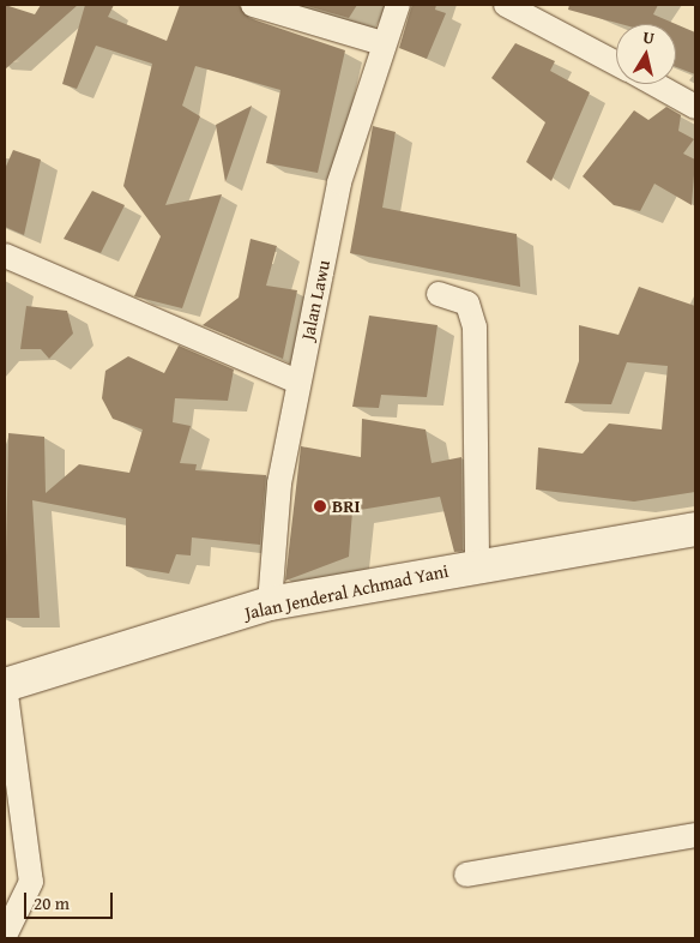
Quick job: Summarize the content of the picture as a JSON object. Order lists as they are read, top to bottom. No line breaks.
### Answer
{"streets":{"main road":["Jalan Jenderal Achmad Yani"],"street":["Jalan Lawu"]},"crossings":[["Jalan Lawu","Jalan Jenderal Achmad Yani"]],"places":["BRI"],"scale_bar":"20 m","north":"top"}
